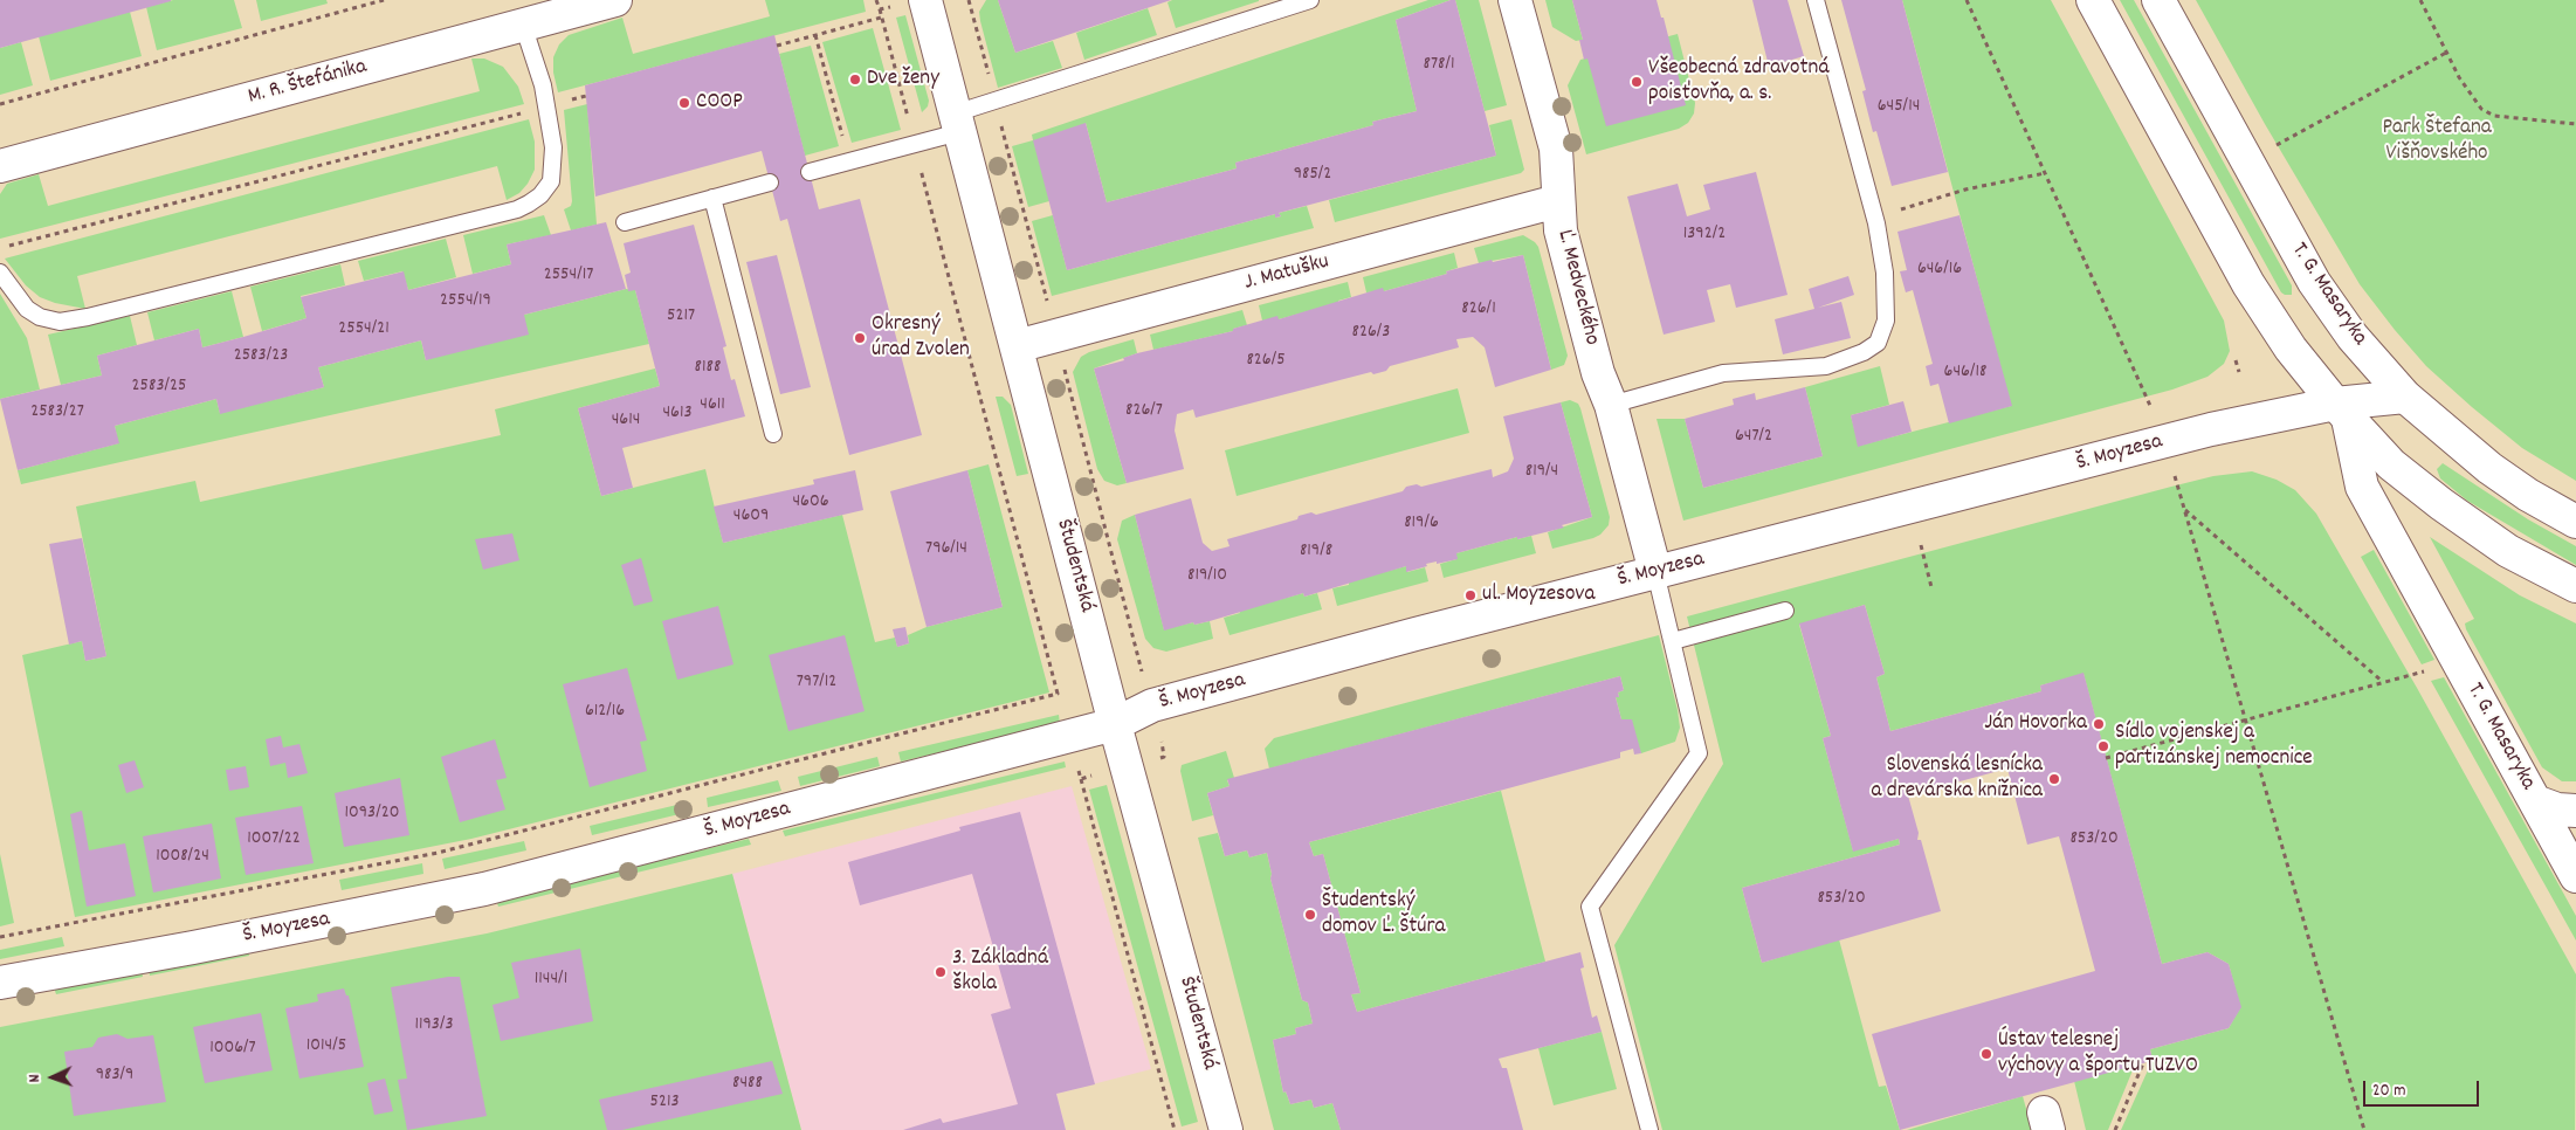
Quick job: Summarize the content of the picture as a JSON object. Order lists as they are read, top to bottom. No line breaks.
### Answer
{"streets":{"street":["M. R. Štefánika","J. Matušku","Ľ. Medveckého","T. G. Masaryka","Š. Moyzesa","Študentská"]},"crossings":[["J. Matušku","Ľ. Medveckého"],["J. Matušku","Študentská"],["Ľ. Medveckého","Š. Moyzesa"],["T. G. Masaryka","Š. Moyzesa"],["Š. Moyzesa","Študentská"]],"parks":["Park Štefana Višňovského"],"places":["Dve ženy","Všeobecná zdravotná poisťovňa, a. s.","COOP","Okresný úrad Zvolen","ul. Moyzesova","Ján Hovorka","Sídlo vojenskej a partizánskej nemocnice","Slovenská lesnícka a drevárska knižnica","Študentský domov Ľ. Štúra","3. Základná škola","Ústav telesnej výchovy a športu TUZVO"],"house_numbers":["878/1","645/14","985/2","1392/2","646/16","2554/17","2554/19","826/1","5217","2554/21","826/3","2583/23","826/5","8188","646/18","2583/25","4611","826/7","2583/27","4613","4614","647/2","819/4","4606","4609","819/6","796/14","819/8","819/10","797/12","612/16","1093/20","1007/22","853/20","1008/24","853/20","1144/1","1193/3","1014/5","1006/7","983/9","8488","5213"],"scale_bar":"20 m","north":"left"}
